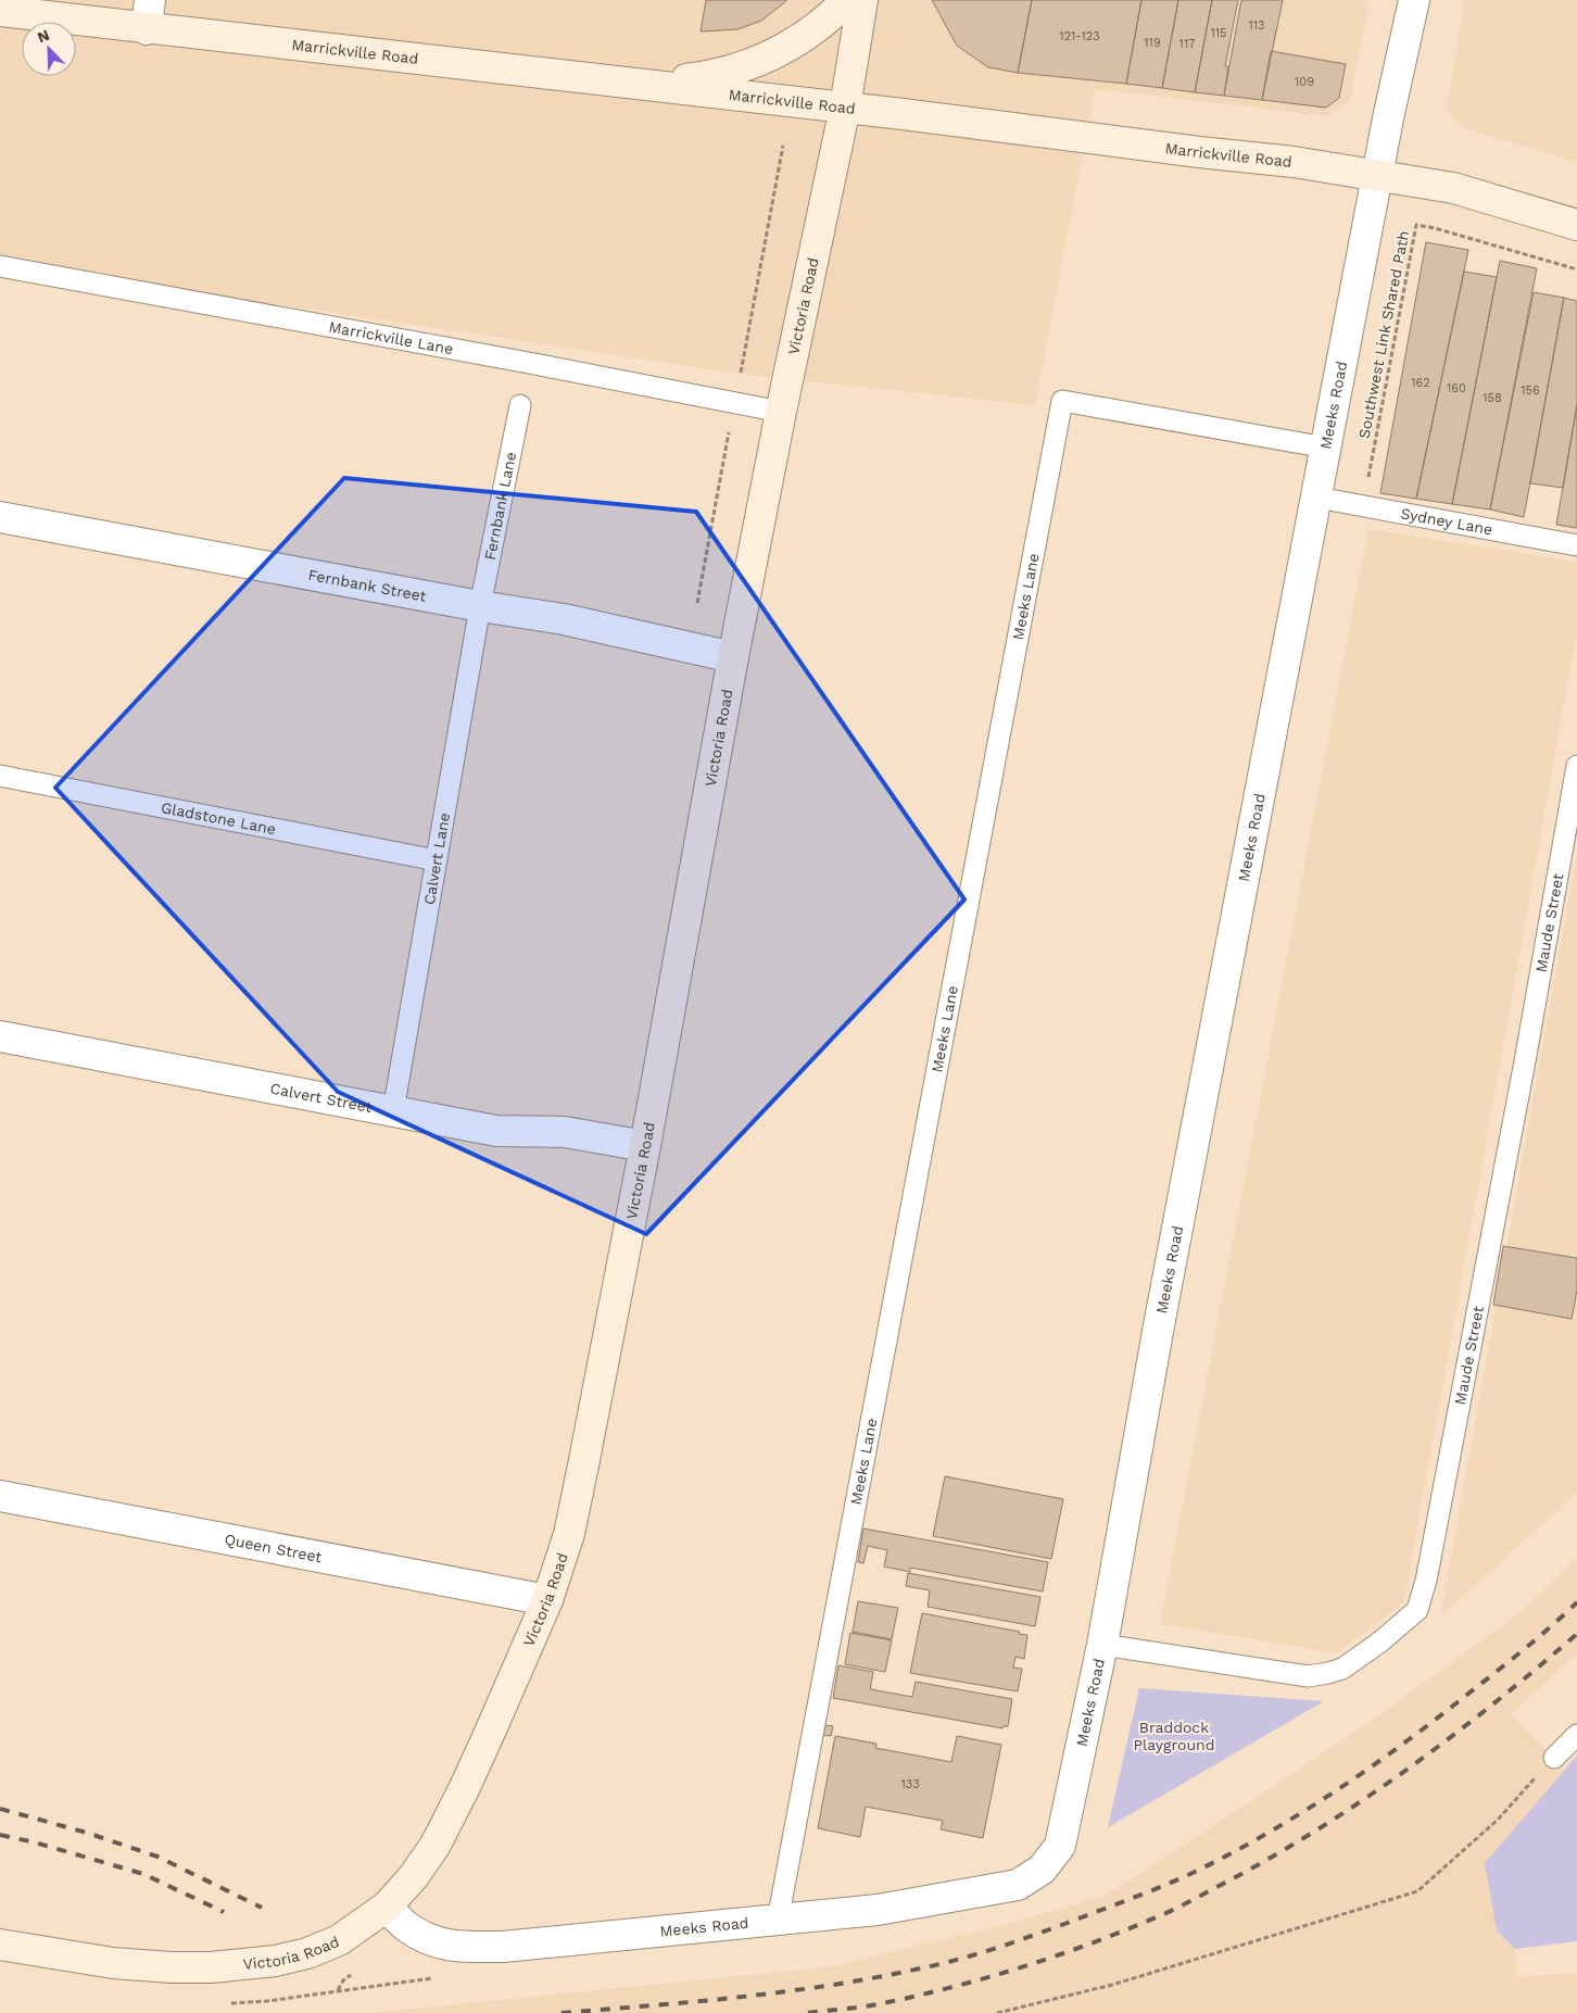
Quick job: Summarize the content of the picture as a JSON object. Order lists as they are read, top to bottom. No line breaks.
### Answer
{"streets":{"street":["Marrickville Road","Victoria Road","Meeks Road","Fernbank Street","Calvert Street","Queen Street"],"lane":["Marrickville Lane","Fernbank Lane","Sydney Lane","Meeks Lane","Gladstone Lane","Calvert Lane","Maude Street"],"path":["Southwest Link Shared Path"]},"crossings":[["Marrickville Road","Victoria Road"],["Marrickville Road","Meeks Road"],["Victoria Road","Marrickville Lane"],["Victoria Road","Meeks Road"],["Victoria Road","Fernbank Street"],["Victoria Road","Calvert Street"],["Victoria Road","Queen Street"],["Meeks Road","Sydney Lane"],["Meeks Road","Meeks Lane"],["Meeks Road","Maude Street"],["Fernbank Lane","Fernbank Street"],["Fernbank Lane","Calvert Lane"],["Fernbank Street","Calvert Lane"],["Gladstone Lane","Calvert Lane"],["Calvert Lane","Calvert Street"]],"parks":["Braddock Playground"],"house_numbers":["113","115","121-123","119","117","109","162","160","156","158","133"],"north":"top left"}
